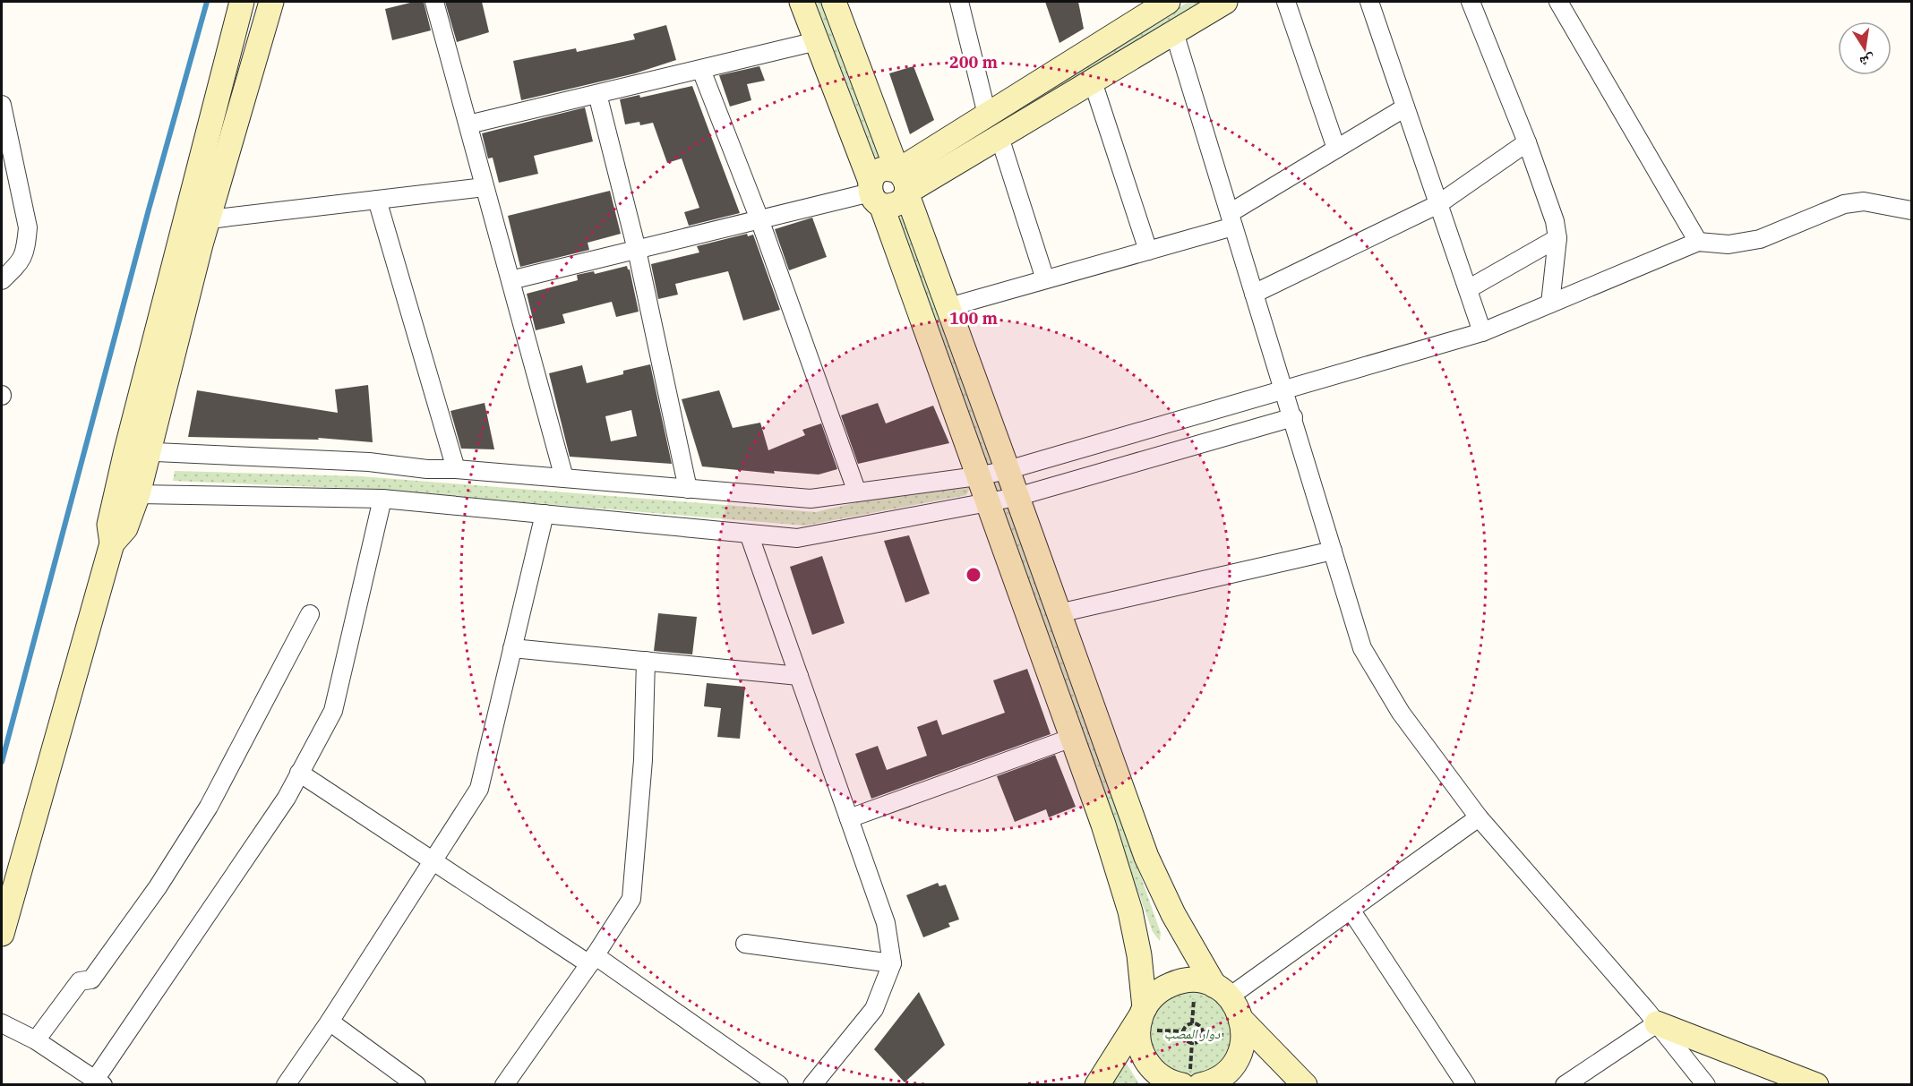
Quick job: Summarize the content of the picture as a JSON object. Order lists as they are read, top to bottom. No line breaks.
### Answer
{"parks":["دوار المصب"],"north":"bottom","rings":["200 m","100 m"]}
